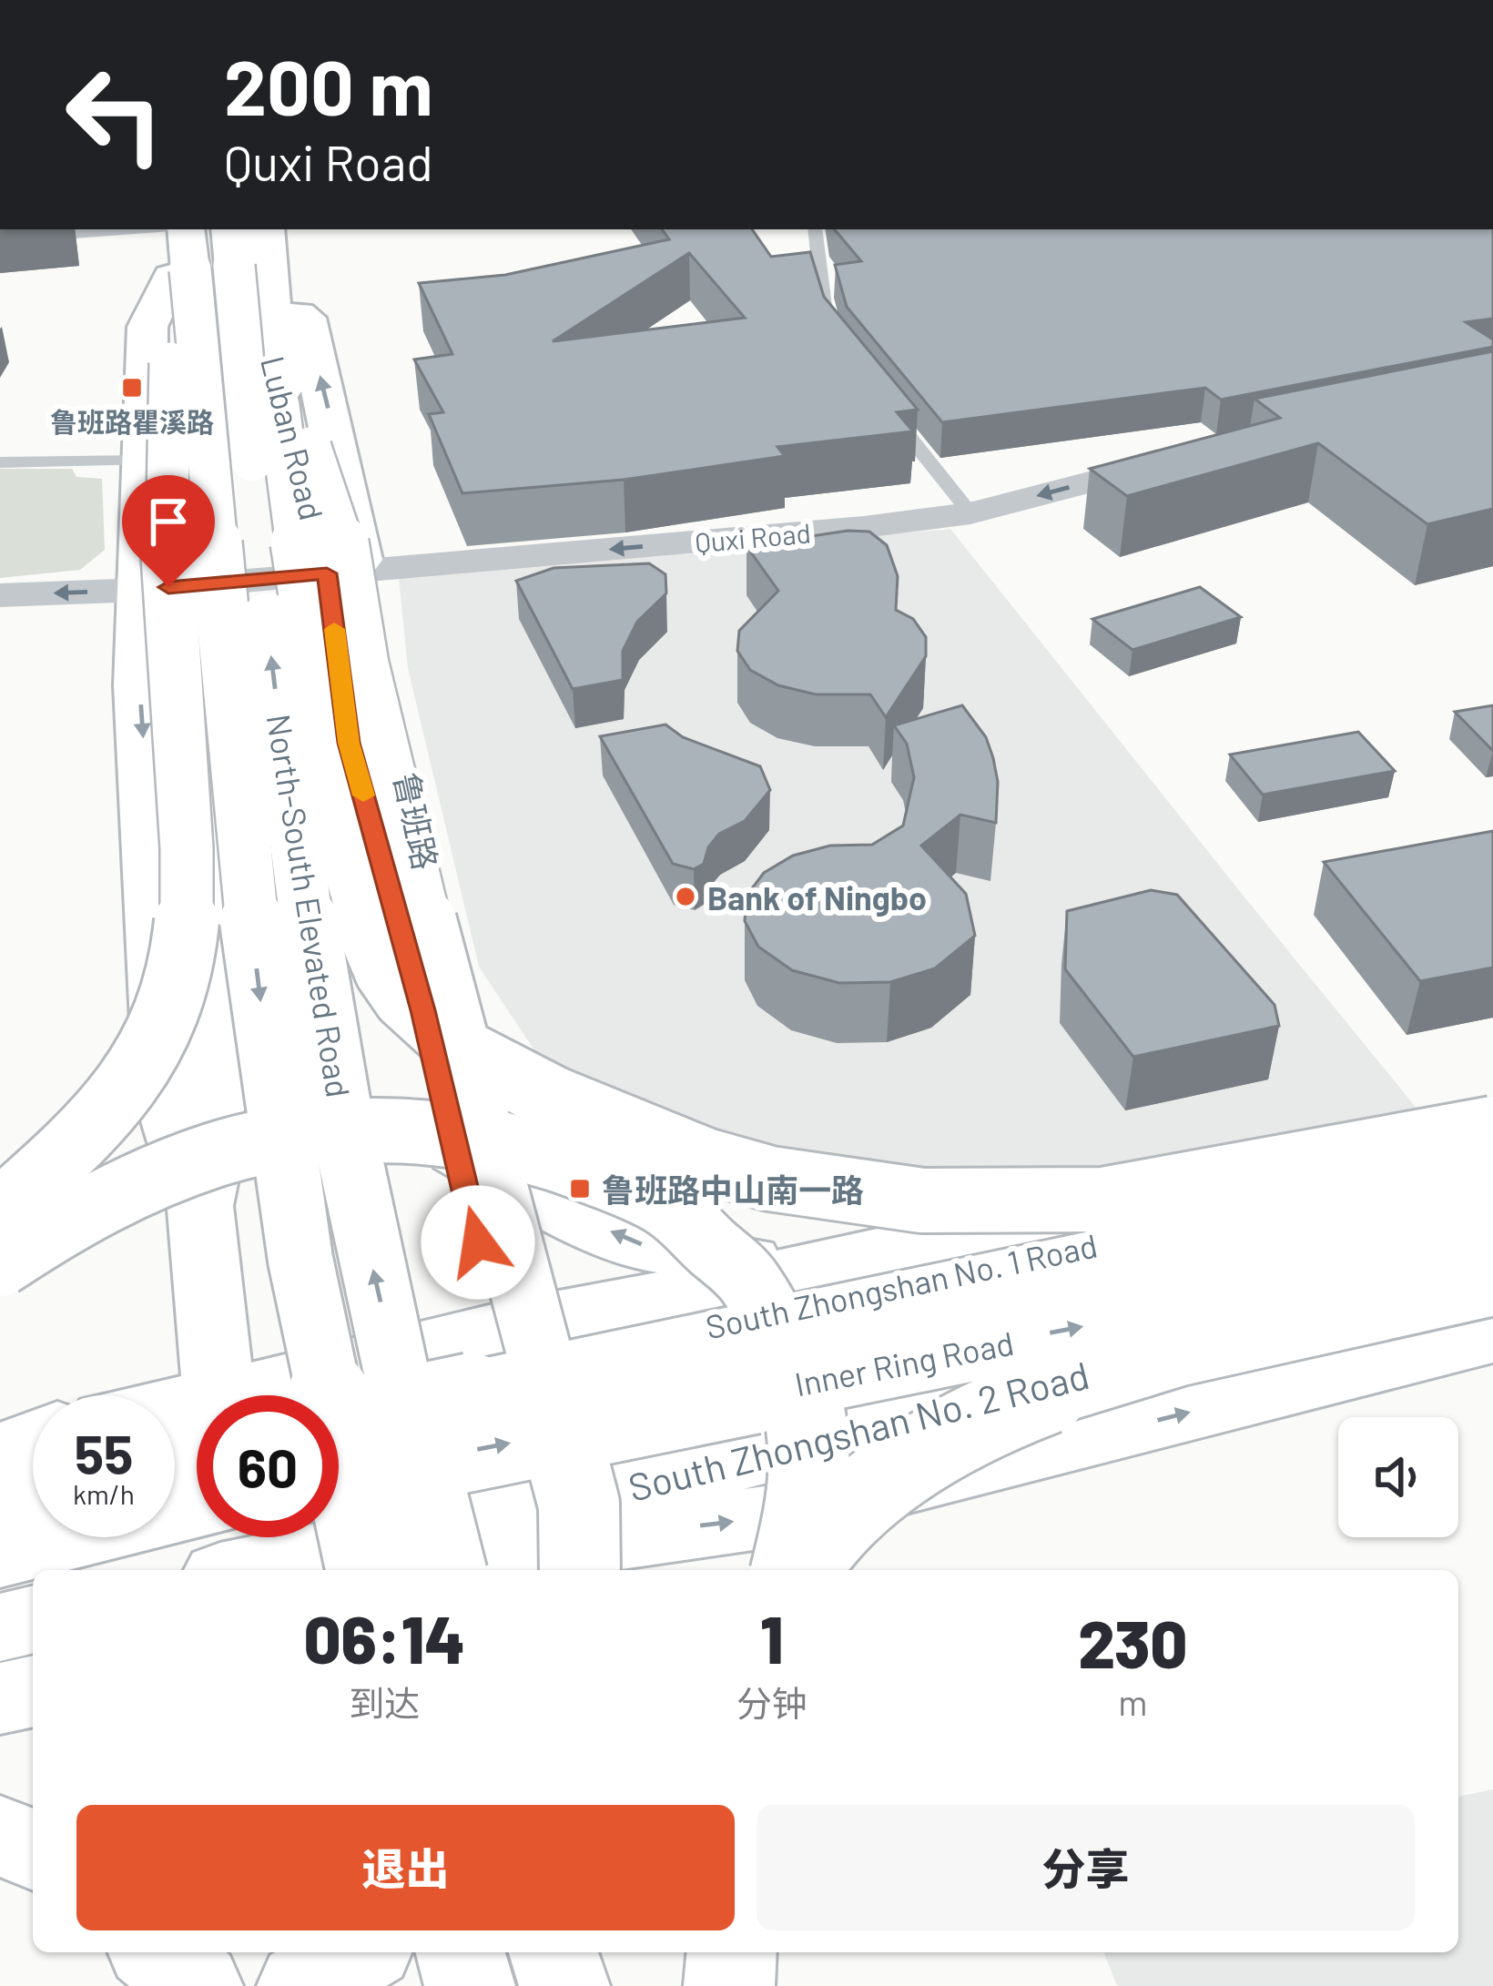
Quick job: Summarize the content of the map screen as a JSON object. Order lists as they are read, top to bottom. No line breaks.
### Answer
{"streets":{"main road":["Luban Road","North-South Elevated Road","South Zhongshan No. 1 Road","Inner Ring Road","South Zhongshan No. 2 Road"],"street":["Quxi Road"]},"crossings":[["Luban Road","Quxi Road"],["Luban Road","North-South Elevated Road"],["Luban Road","South Zhongshan No. 1 Road"],["Luban Road","South Zhongshan No. 2 Road"]],"one_way":["Quxi Road"],"places":{"transit":["鲁班路瞿溪路","鲁班路中山南一路"],"other":["Bank of Ningbo"]},"page":{"turn":["200 m","Quxi Road"],"speed":"55 km/h","limit":"60","eta":["06:14","到达","1","分钟","230","m"],"buttons":["退出","分享"]}}
